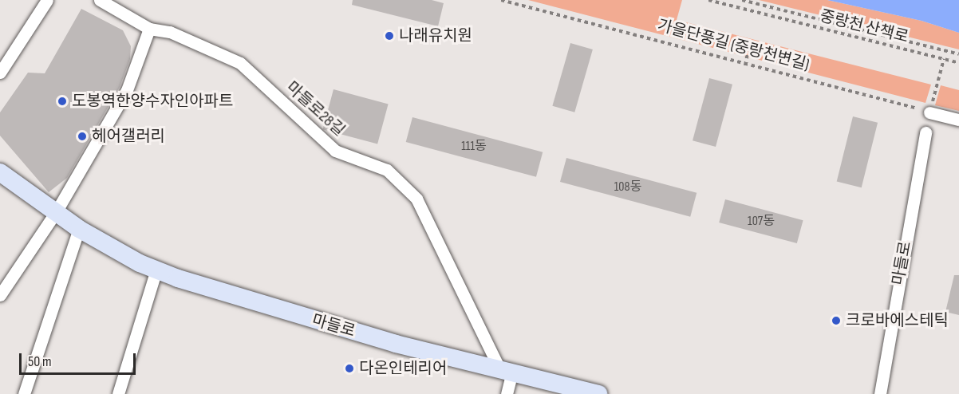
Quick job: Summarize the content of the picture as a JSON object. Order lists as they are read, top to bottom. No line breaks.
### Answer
{"streets":{"street":["마들로28길","마들로"],"path":["중랑천 산책로","가을단풍길 (중랑천변길)"]},"crossings":[["마들로28길","마들로"]],"places":["나래유치원","도봉역한양수자인아파트","헤어갤러리","크로바에스테틱","다온인테리어"],"house_numbers":["111동","108동","107동"],"scale_bar":"50 m"}
